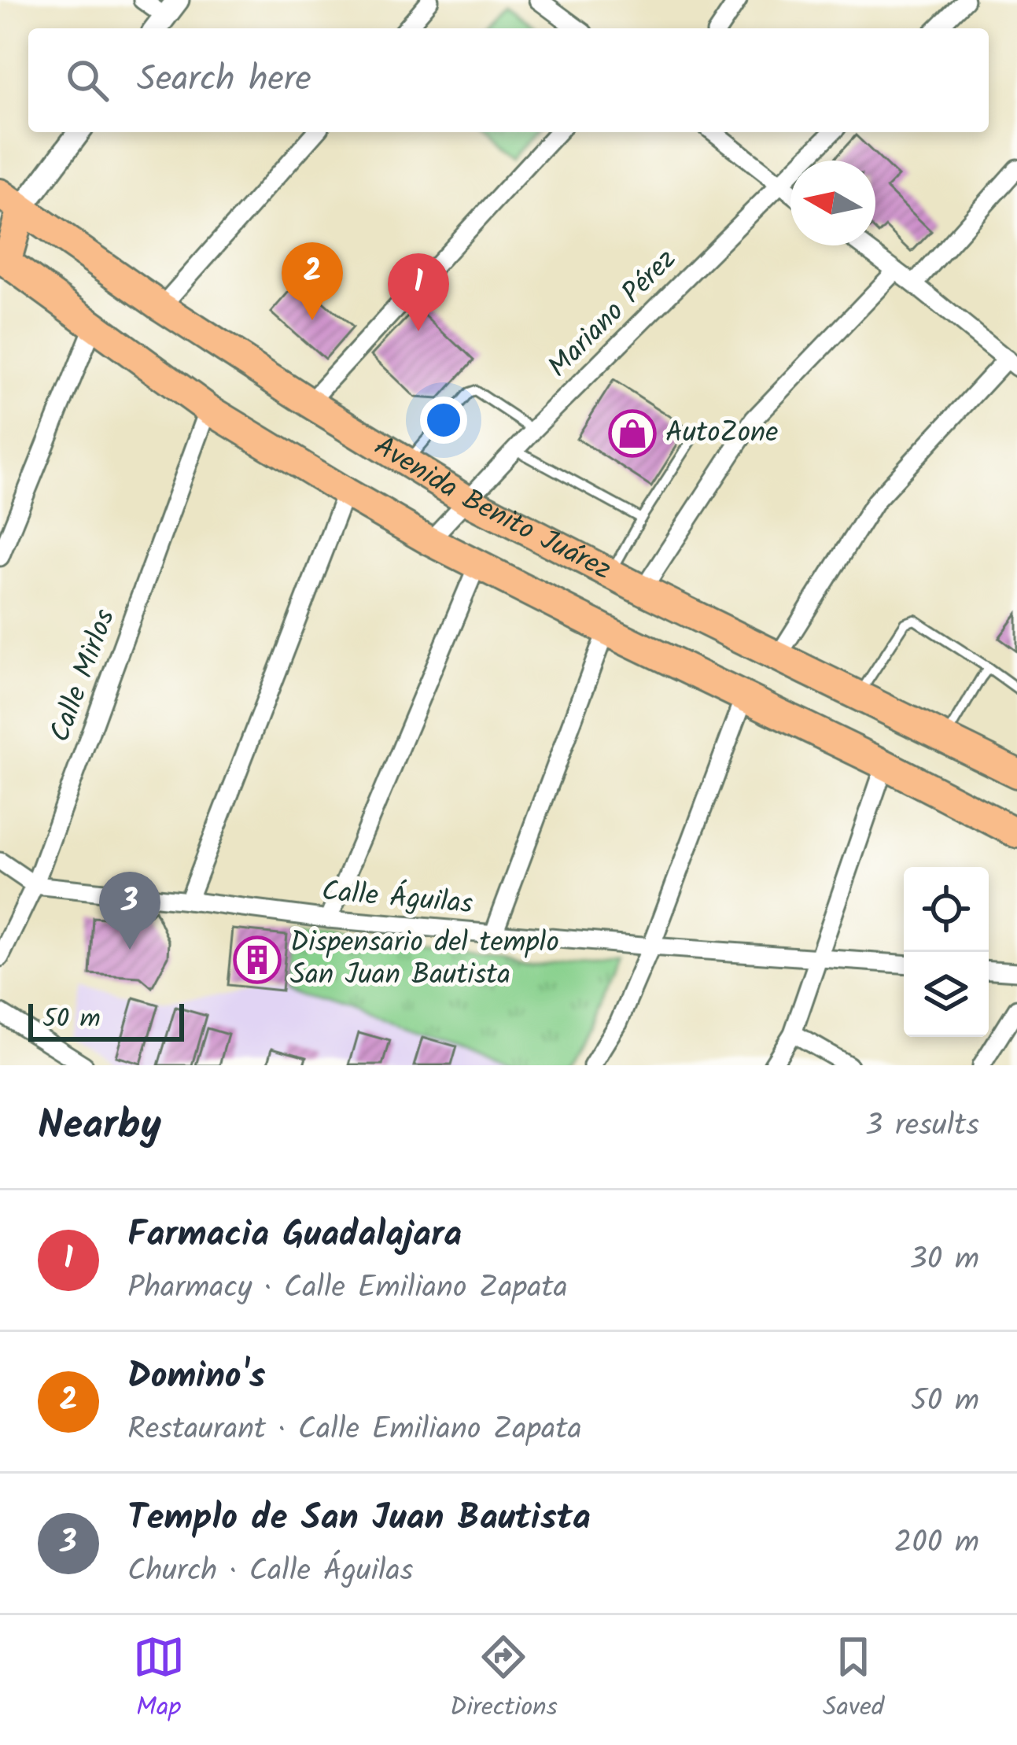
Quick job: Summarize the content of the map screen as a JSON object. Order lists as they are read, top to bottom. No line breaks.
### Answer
{"streets":{"main road":["Avenida Benito Juárez"],"street":["Mariano Pérez","Calle Mirlos","Calle Águilas"]},"crossings":[["Mariano Pérez","Avenida Benito Juárez"],["Avenida Benito Juárez","Calle Mirlos"],["Calle Mirlos","Calle Águilas"]],"places":{"shop":["AutoZone"],"building":["Dispensario del templo San Juan Bautista"]},"scale_bar":"50 m","north":"left","page":{"search":"Search here","pins":["2","1","3"],"scale":"50 m","heading":["Nearby","3 results"],"list":[{"mark":"1","name":"Farmacia Guadalajara","note":"Pharmacy · Calle Emiliano Zapata","value":"30 m"},{"mark":"2","name":"Domino's","note":"Restaurant · Calle Emiliano Zapata","value":"50 m"},{"mark":"3","name":"Templo de San Juan Bautista","note":"Church · Calle Águilas","value":"200 m"}],"nav":["Map","Directions","Saved"]}}
